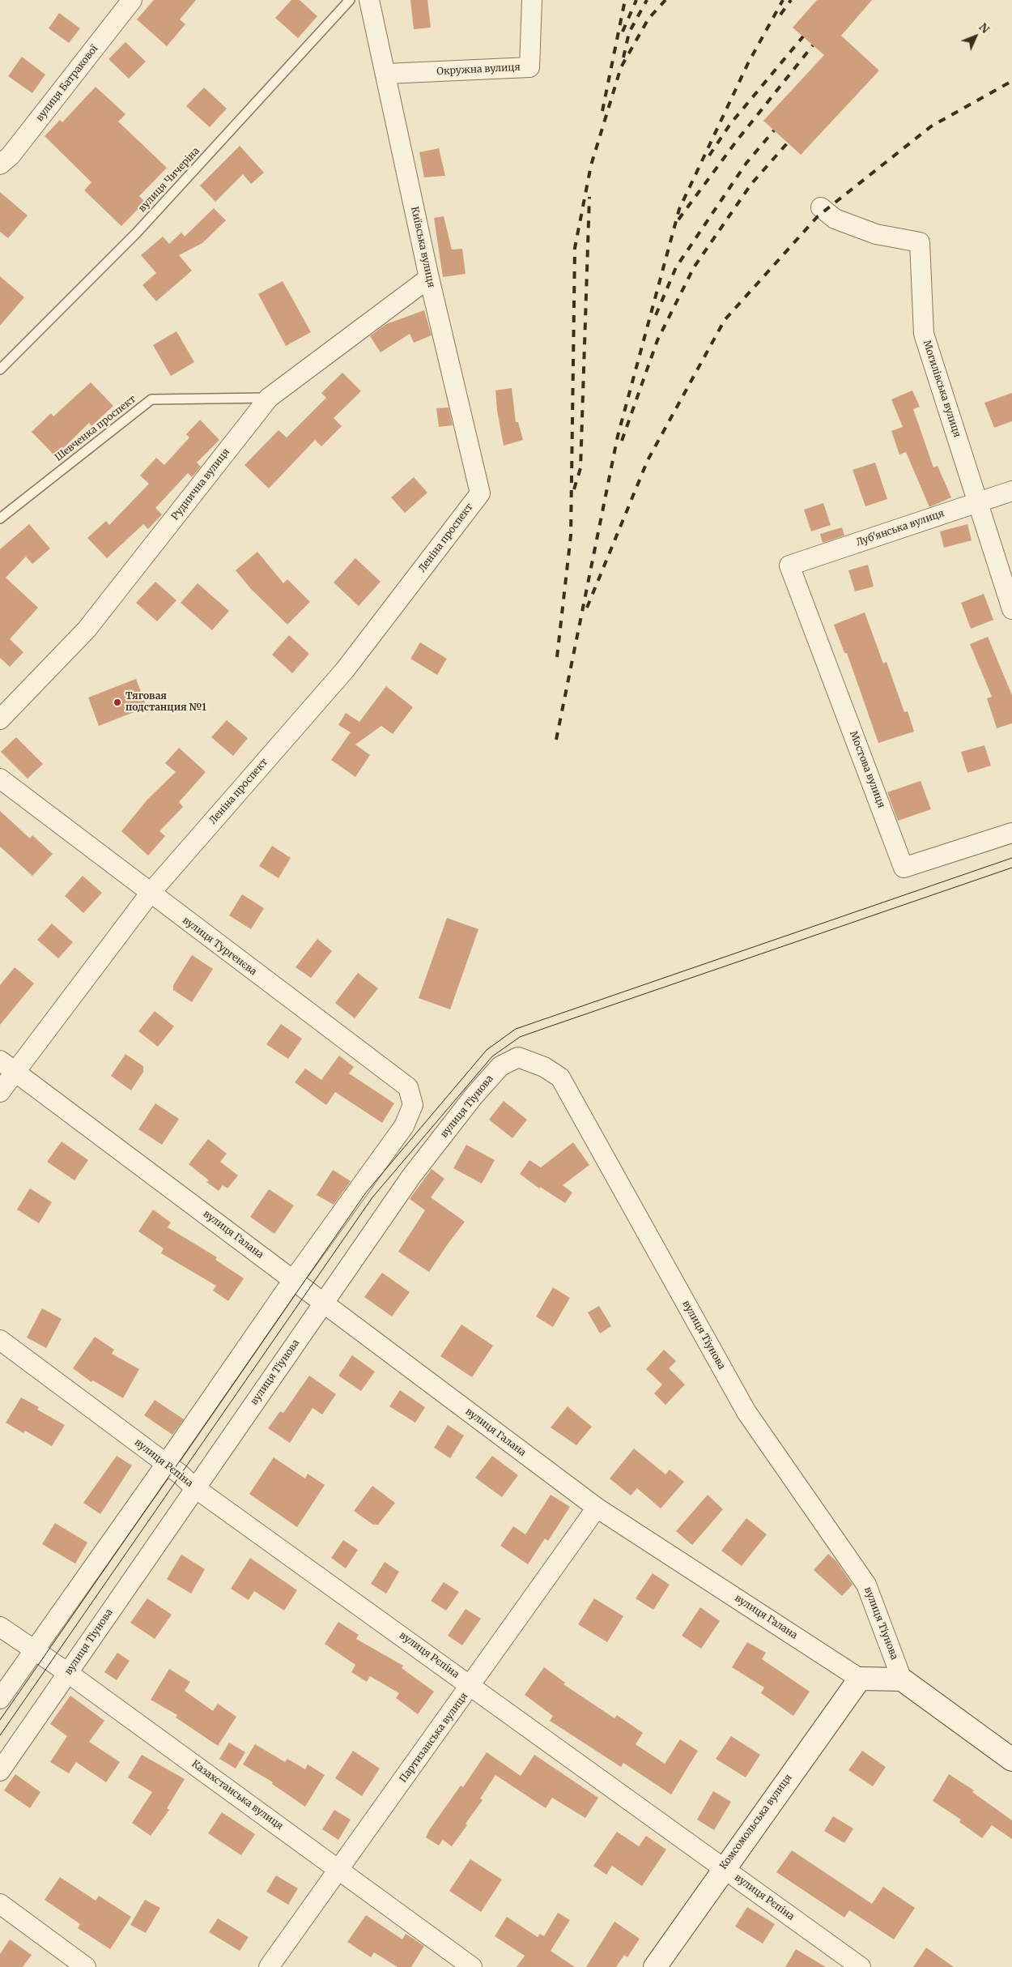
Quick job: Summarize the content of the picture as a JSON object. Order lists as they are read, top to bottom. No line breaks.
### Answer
{"streets":{"street":["Окружна вулиця","вулиця Батракової","Київська вулиця","Могилівська вулиця","Руднична вулиця","Луб'янська вулиця","Леніна проспект","Мостова вулиця","вулиця Тургенєва","вулиця Тіунова","вулиця Галана","вулиця Рєпіна","Партизанська вулиця","Казахстанська вулиця","Комсомольська вулиця"],"lane":["вулиця Чичеріна","Шевченка проспект"]},"crossings":[["Окружна вулиця","Київська вулиця"],["Київська вулиця","Руднична вулиця"],["Київська вулиця","Леніна проспект"],["Могилівська вулиця","Луб'янська вулиця"],["Шевченка проспект","Руднична вулиця"],["Луб'янська вулиця","Мостова вулиця"],["Леніна проспект","вулиця Тургенєва"],["Леніна проспект","вулиця Галана"],["вулиця Тургенєва","вулиця Галана"],["вулиця Тіунова","вулиця Галана"],["вулиця Тіунова","вулиця Рєпіна"],["вулиця Тіунова","Казахстанська вулиця"],["вулиця Галана","Партизанська вулиця"],["вулиця Галана","Комсомольська вулиця"],["вулиця Рєпіна","Партизанська вулиця"],["вулиця Рєпіна","Комсомольська вулиця"],["Партизанська вулиця","Казахстанська вулиця"]],"places":["Тяговая подстанция №1"],"north":"top right"}
